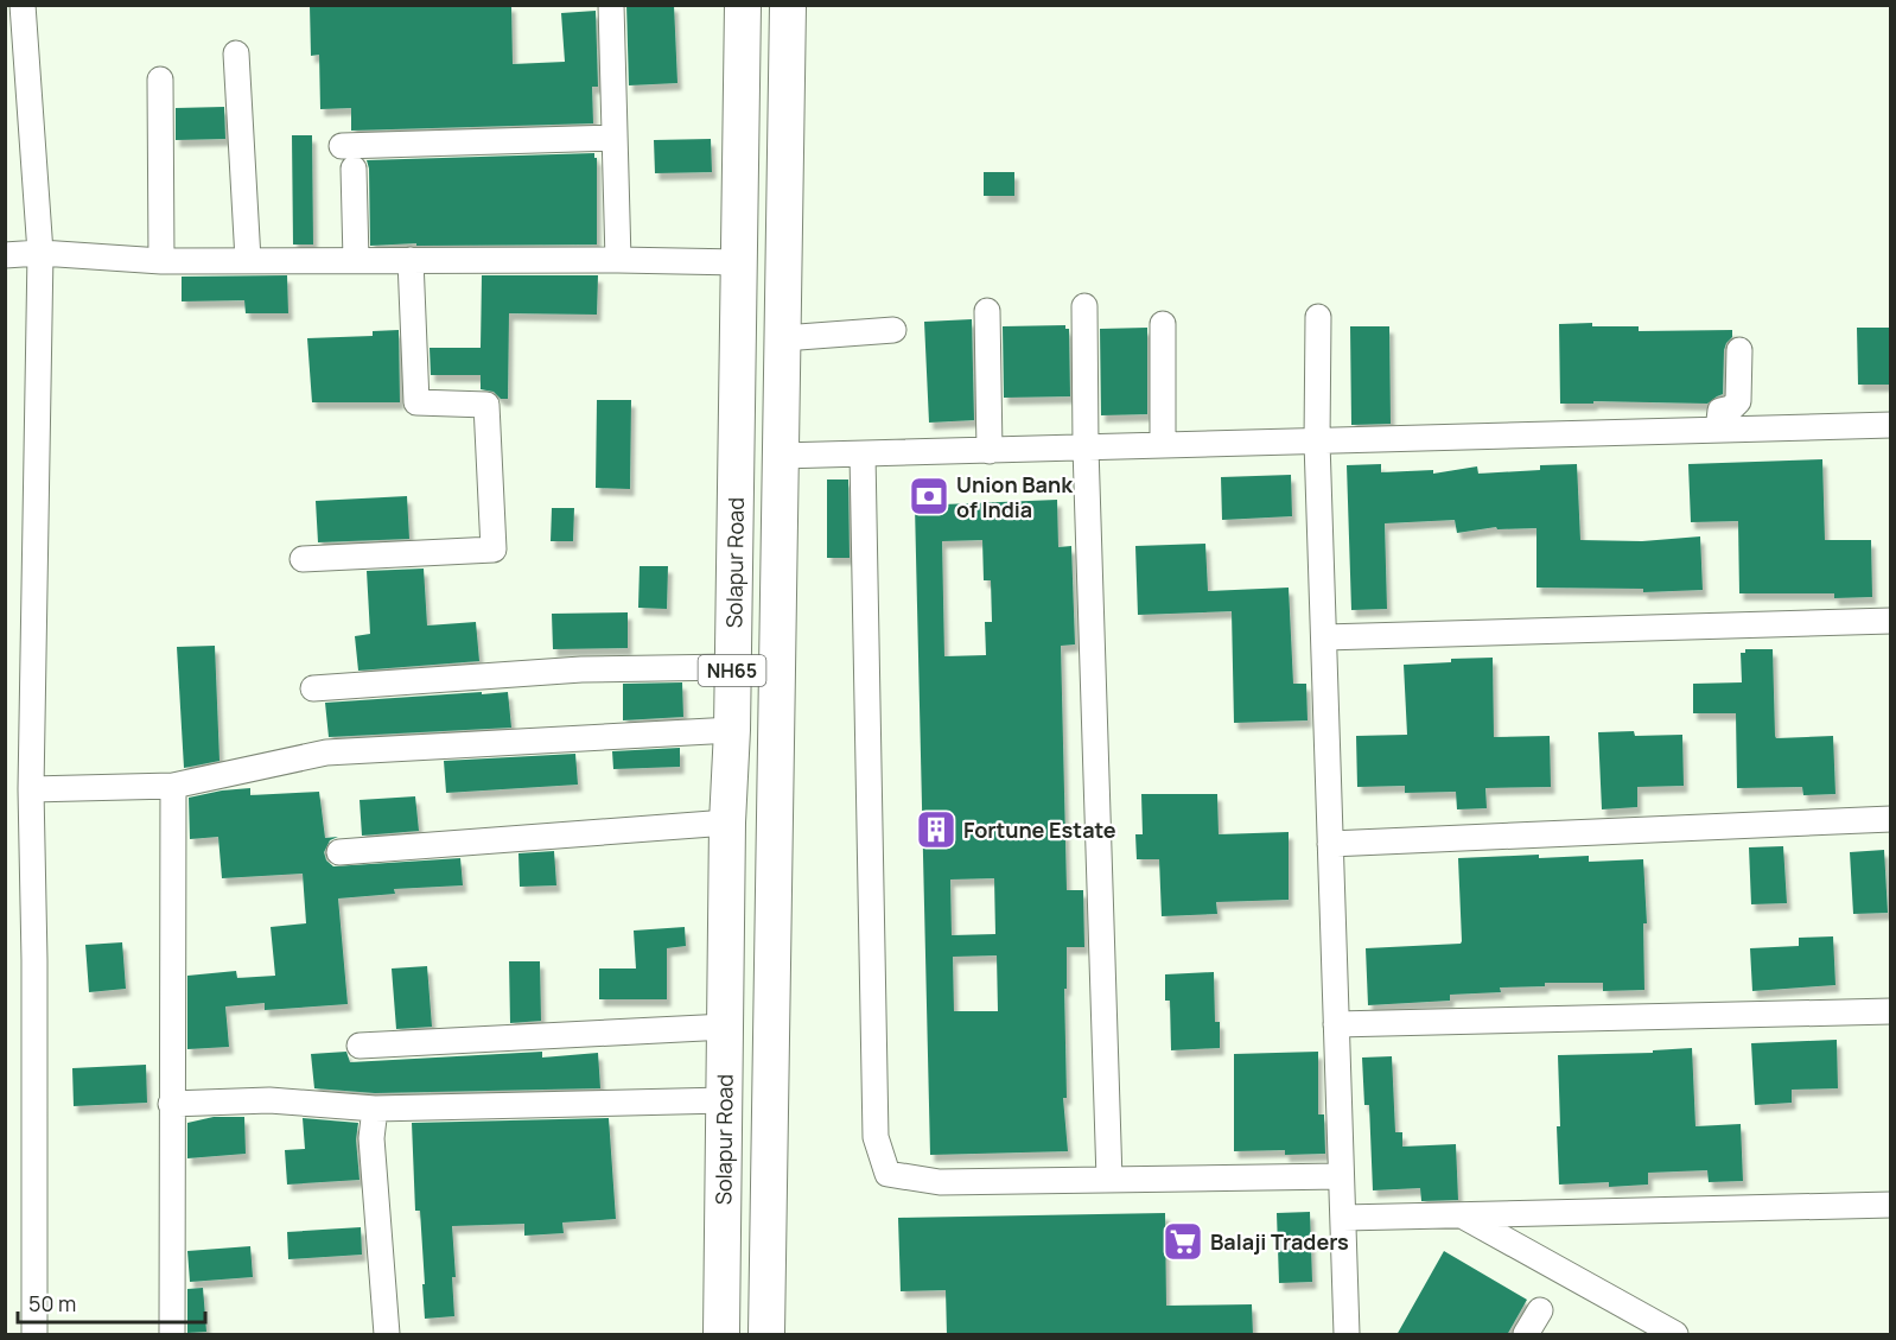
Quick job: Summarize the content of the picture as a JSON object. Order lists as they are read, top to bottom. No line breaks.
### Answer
{"streets":{"highway":["Solapur Road","NH65"]},"places":{"bank":["Union Bank of India"],"building":["Fortune Estate"],"supermarket":["Balaji Traders"]},"scale_bar":"50 m"}
